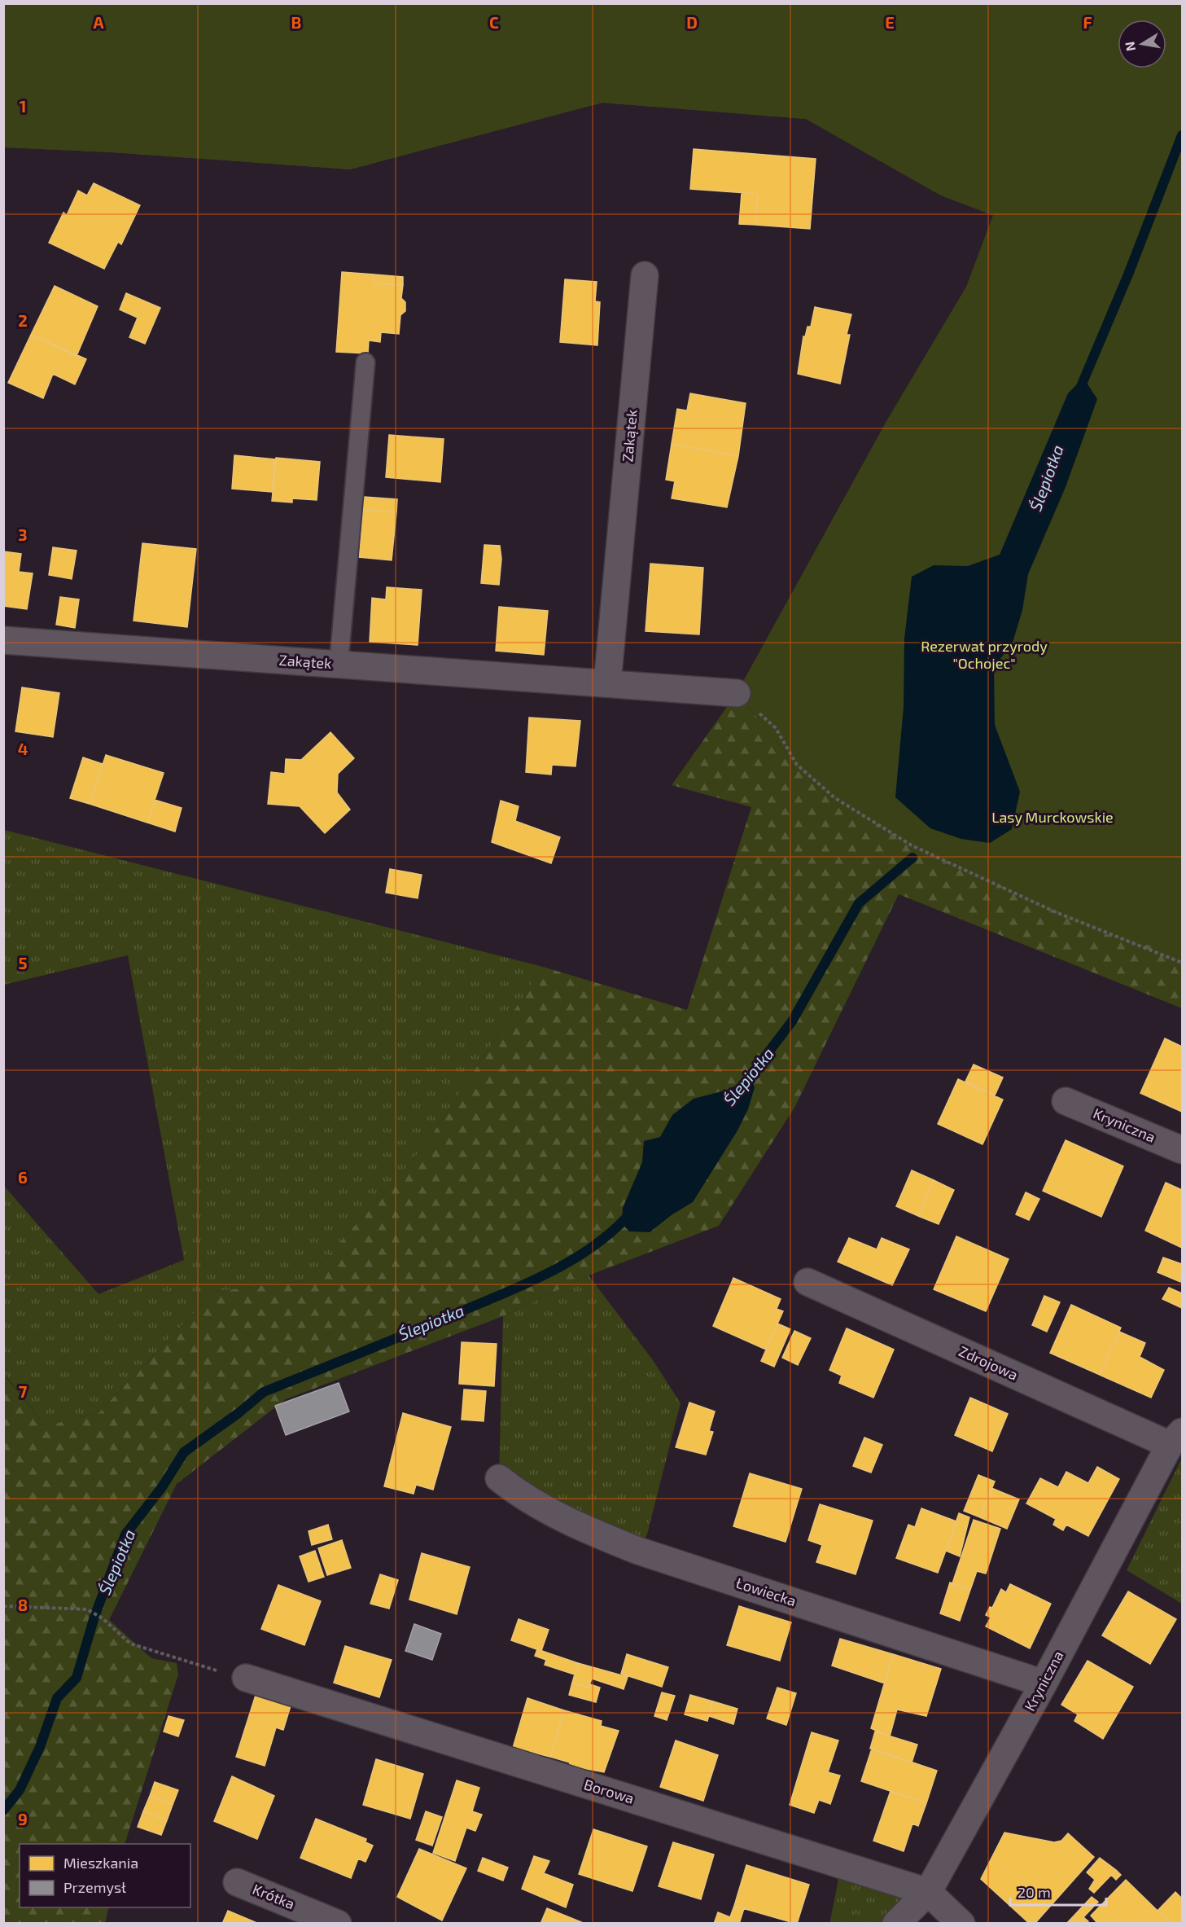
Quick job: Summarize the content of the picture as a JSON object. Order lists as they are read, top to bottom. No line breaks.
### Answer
{"streets":{"street":["Zakątek","Kryniczna","Zdrojowa","Łowiecka","Borowa","Krótka"]},"crossings":[["Kryniczna","Zdrojowa"],["Kryniczna","Łowiecka"],["Kryniczna","Borowa"]],"water":["Ślepiotka"],"parks":["Rezerwat przyrody \"Ochojec\"","Lasy Murckowskie"],"legend":["Mieszkania","Przemysł"],"scale_bar":"20 m","north":"left","grid":{"columns":["A","B","C","D","E","F"],"rows":["1","2","3","4","5","6","7","8","9"]}}
